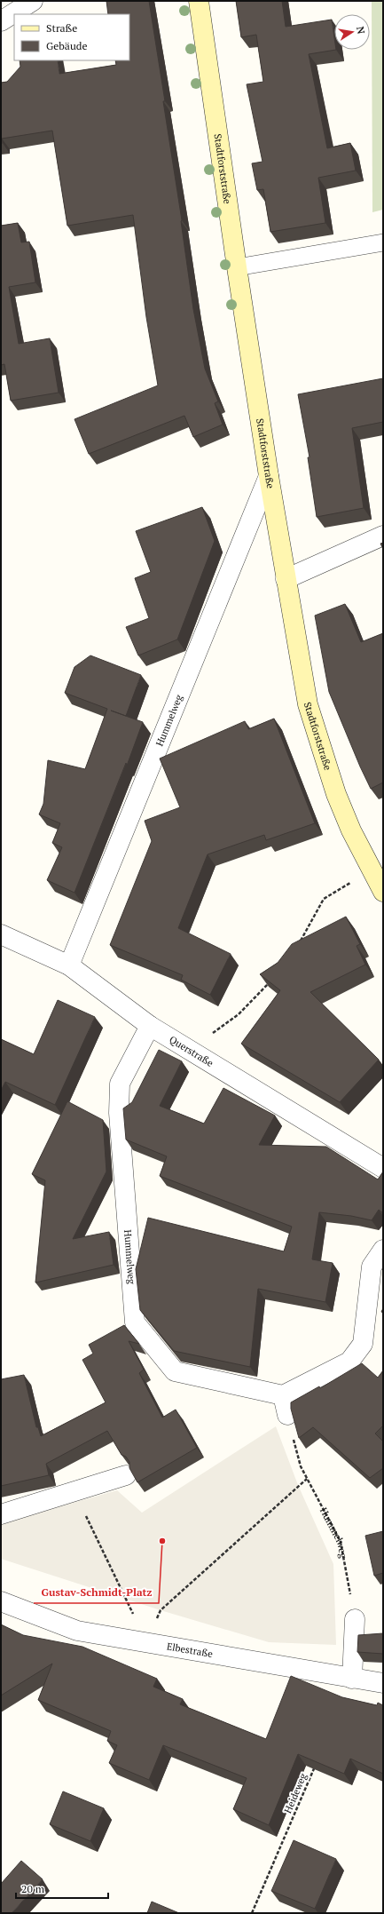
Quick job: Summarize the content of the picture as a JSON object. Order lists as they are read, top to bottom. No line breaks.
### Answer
{"streets":{"main road":["Stadtforststraße"],"street":["Hummelweg","Querstraße","Elbestraße"],"path":["Heideweg"]},"crossings":[["Stadtforststraße","Hummelweg"],["Hummelweg","Querstraße"]],"places":["Gustav-Schmidt-Platz"],"legend":["Straße","Gebäude"],"scale_bar":"20 m","north":"right"}
